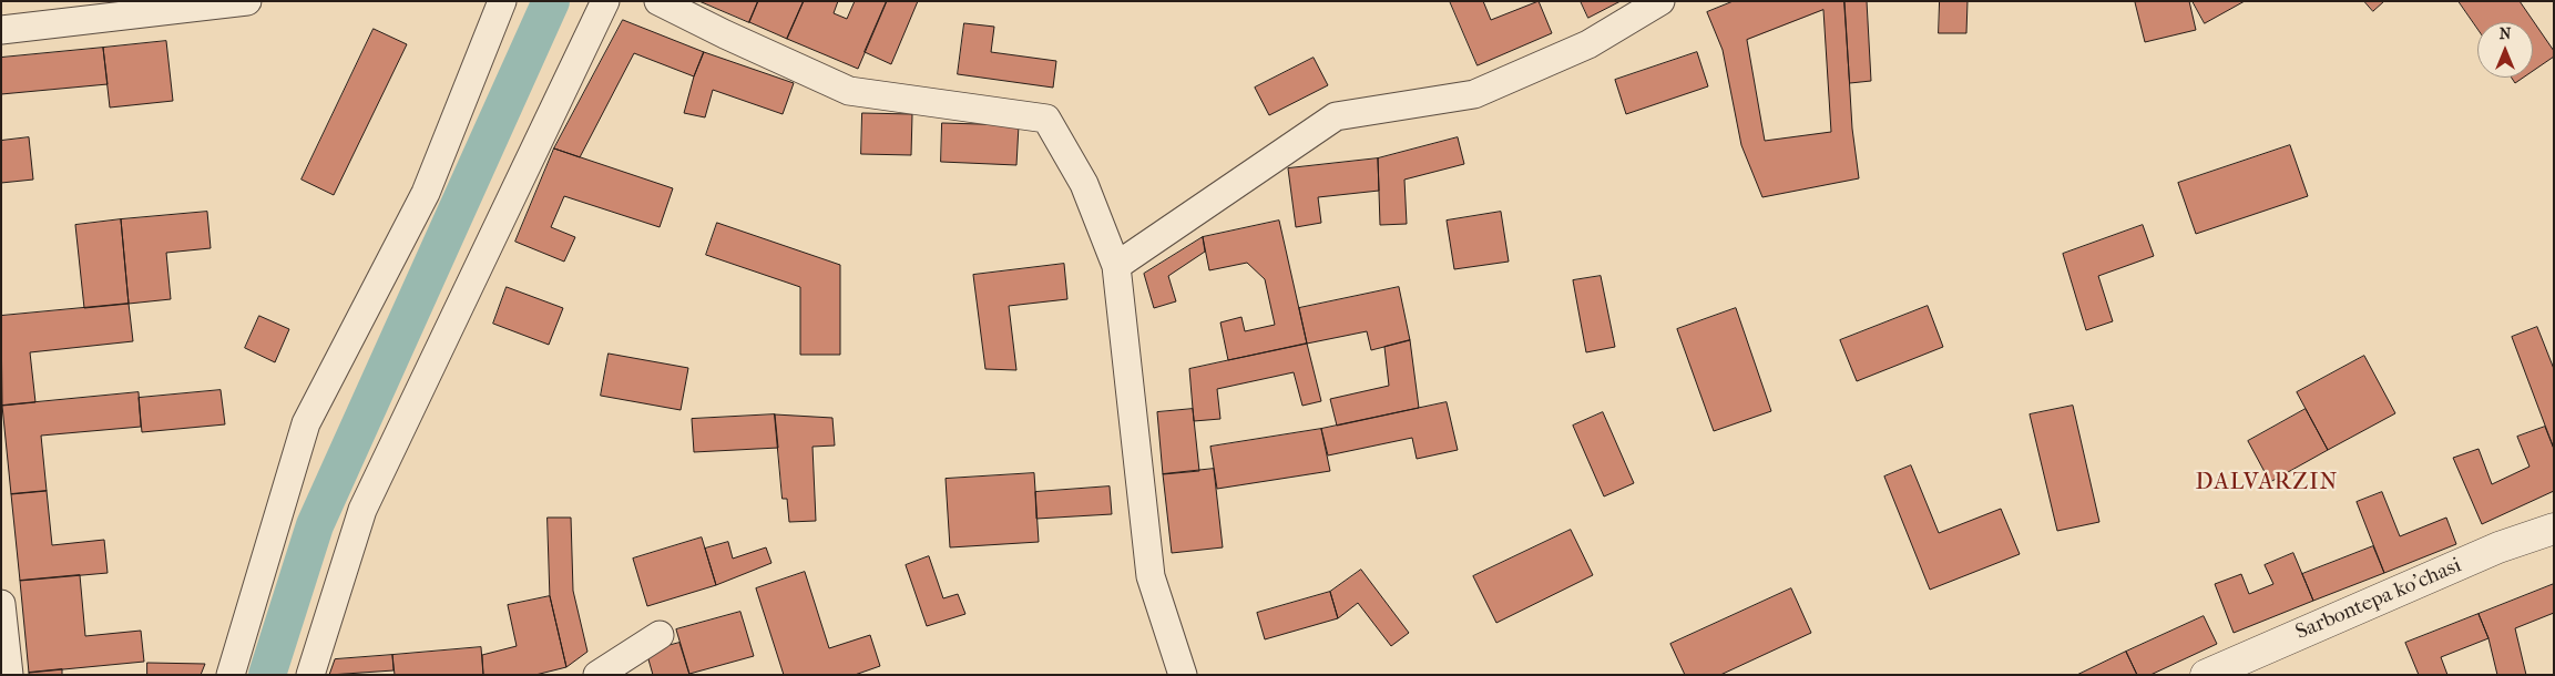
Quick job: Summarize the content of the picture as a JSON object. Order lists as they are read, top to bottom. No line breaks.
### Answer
{"streets":{"street":["Sarbontepa ko'chasi"]},"districts":["DALVARZIN"],"north":"top"}
